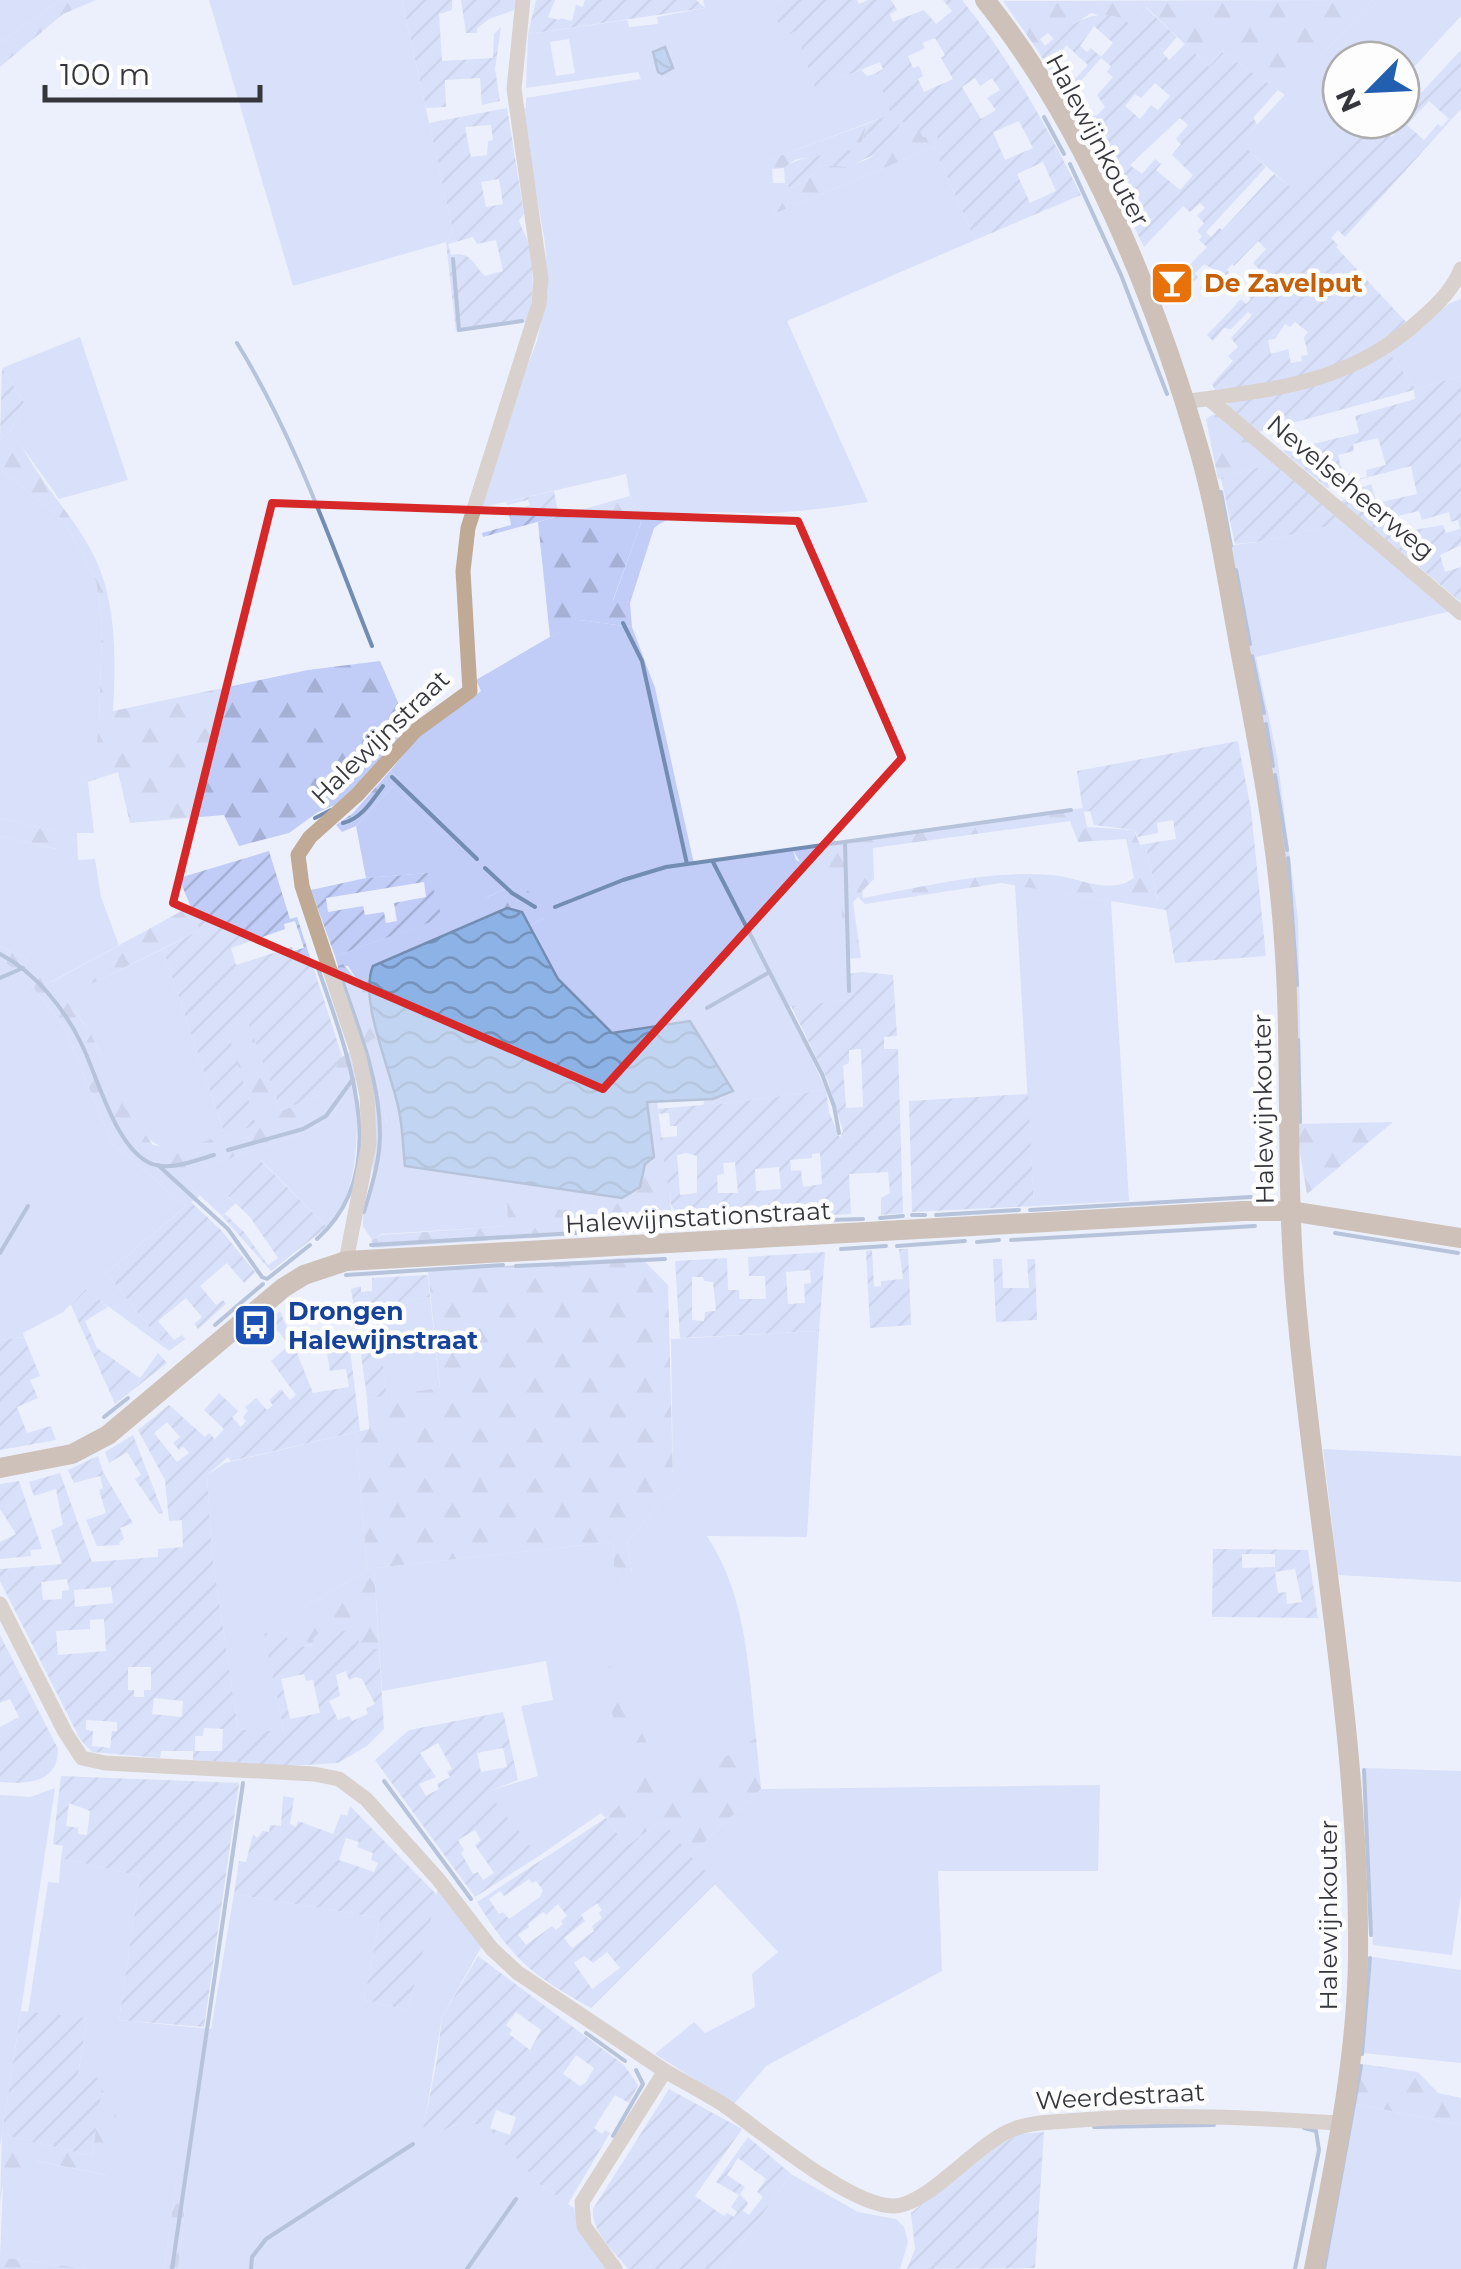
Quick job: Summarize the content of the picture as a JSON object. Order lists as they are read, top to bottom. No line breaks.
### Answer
{"streets":{"street":["Halewijnkouter","Nevelseheerweg","Halewijnstraat","Halewijnstationstraat","Weerdestraat"]},"crossings":[["Halewijnkouter","Halewijnstationstraat"],["Halewijnkouter","Weerdestraat"],["Halewijnstraat","Halewijnstationstraat"]],"places":{"bar":["De Zavelput"],"bus stop":["Drongen Halewijnstraat"]},"scale_bar":"100 m","north":"bottom left"}
